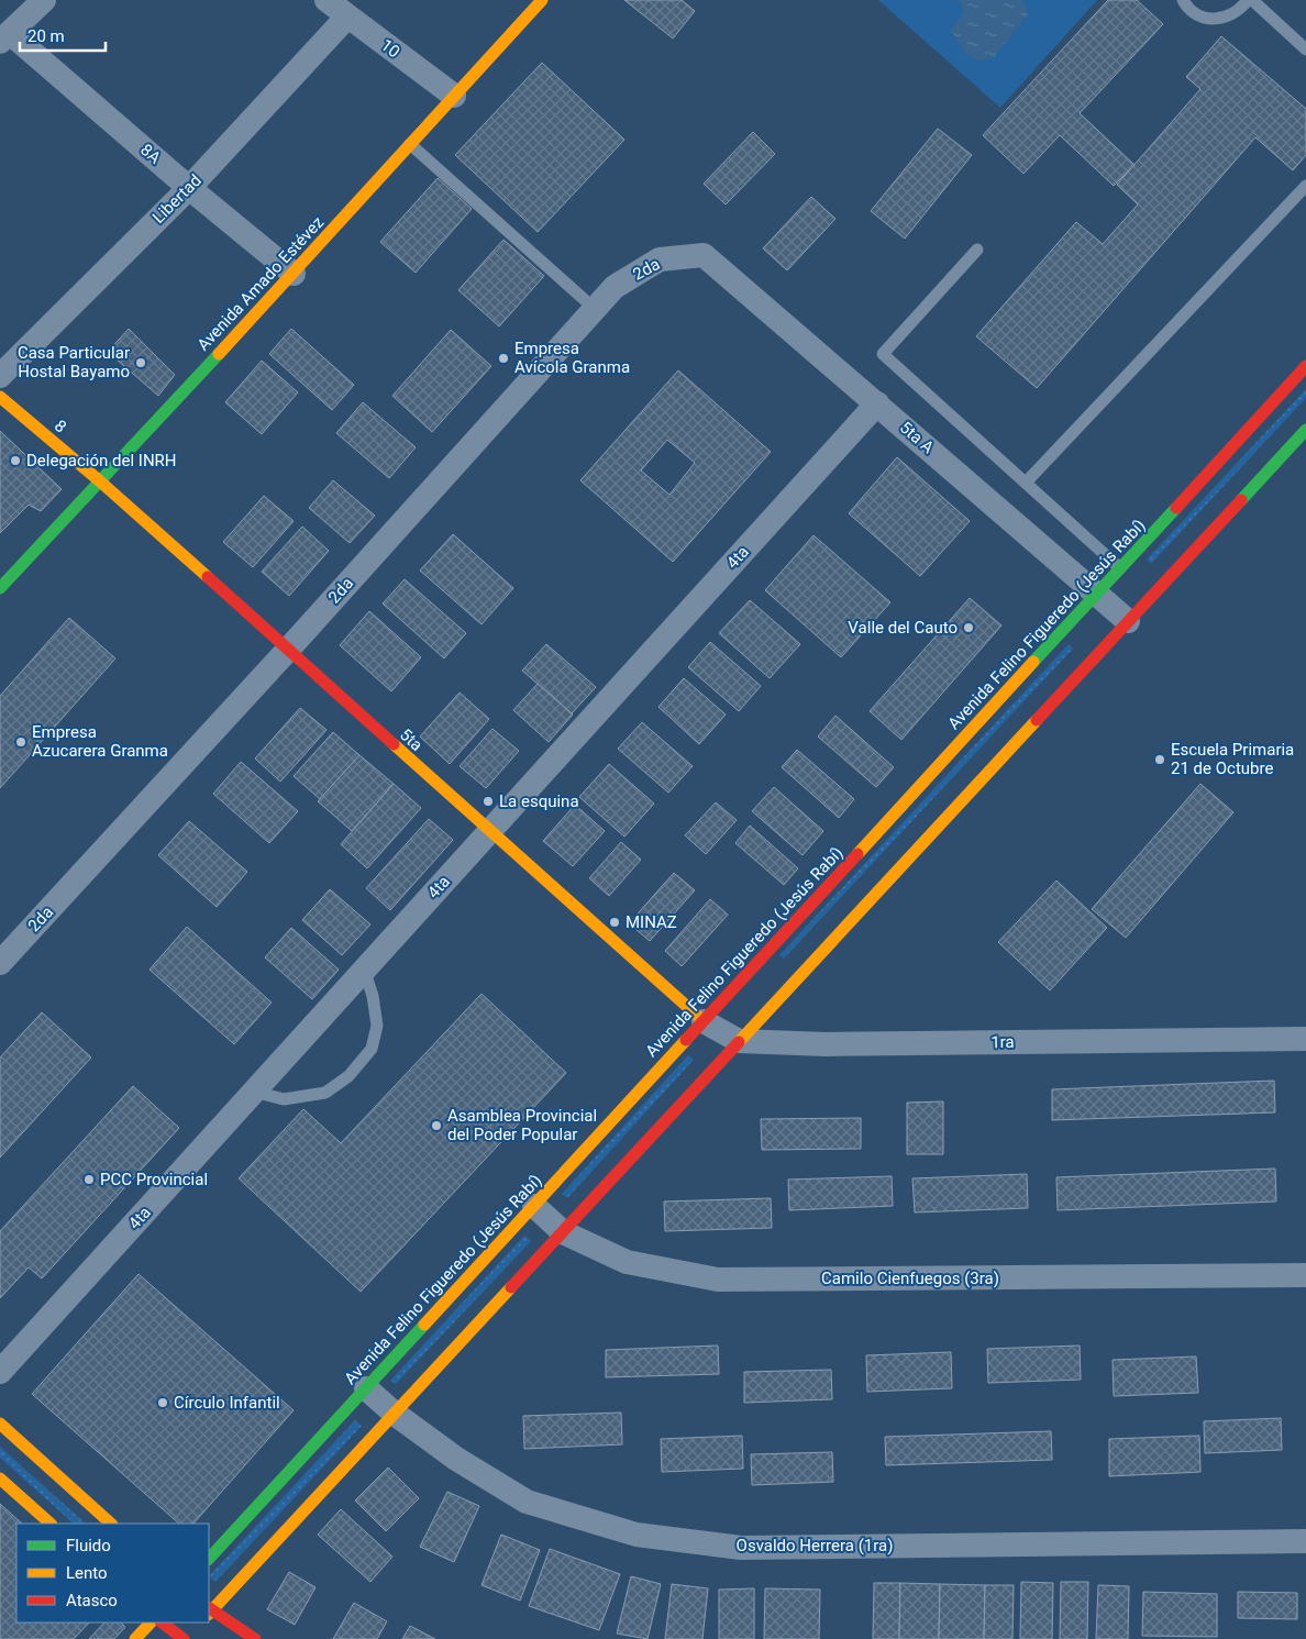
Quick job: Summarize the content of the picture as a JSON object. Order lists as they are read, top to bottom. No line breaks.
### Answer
{"streets":{"main road":["Avenida Amado Estévez","8","Avenida Felino Figueredo (Jesús Rabí)","5ta"],"street":["10","8A","Libertad","2da","5ta A","4ta","1ra","Camilo Cienfuegos (3ra)","Osvaldo Herrera (1ra)"]},"crossings":[["10","Libertad"],["10","Avenida Amado Estévez"],["8A","Libertad"],["8A","Avenida Amado Estévez"],["2da","5ta A"],["2da","5ta"],["Avenida Amado Estévez","8"],["Avenida Amado Estévez","5ta"],["8","5ta"],["5ta A","4ta"],["5ta A","Avenida Felino Figueredo (Jesús Rabí)"],["4ta","5ta"],["Avenida Felino Figueredo (Jesús Rabí)","5ta"],["Avenida Felino Figueredo (Jesús Rabí)","1ra"],["Avenida Felino Figueredo (Jesús Rabí)","Camilo Cienfuegos (3ra)"],["Avenida Felino Figueredo (Jesús Rabí)","Osvaldo Herrera (1ra)"],["5ta","1ra"]],"places":["Empresa Avícola Granma","Casa Particular Hostal Bayamo","Delegación del INRH","Valle del Cauto","Empresa Azucarera Granma","Escuela Primaria 21 de Octubre","La esquina","MINAZ","Asamblea Provincial del Poder Popular","PCC Provincial","Círculo Infantil"],"legend":["Fluido","Lento","Atasco"],"scale_bar":"20 m"}
